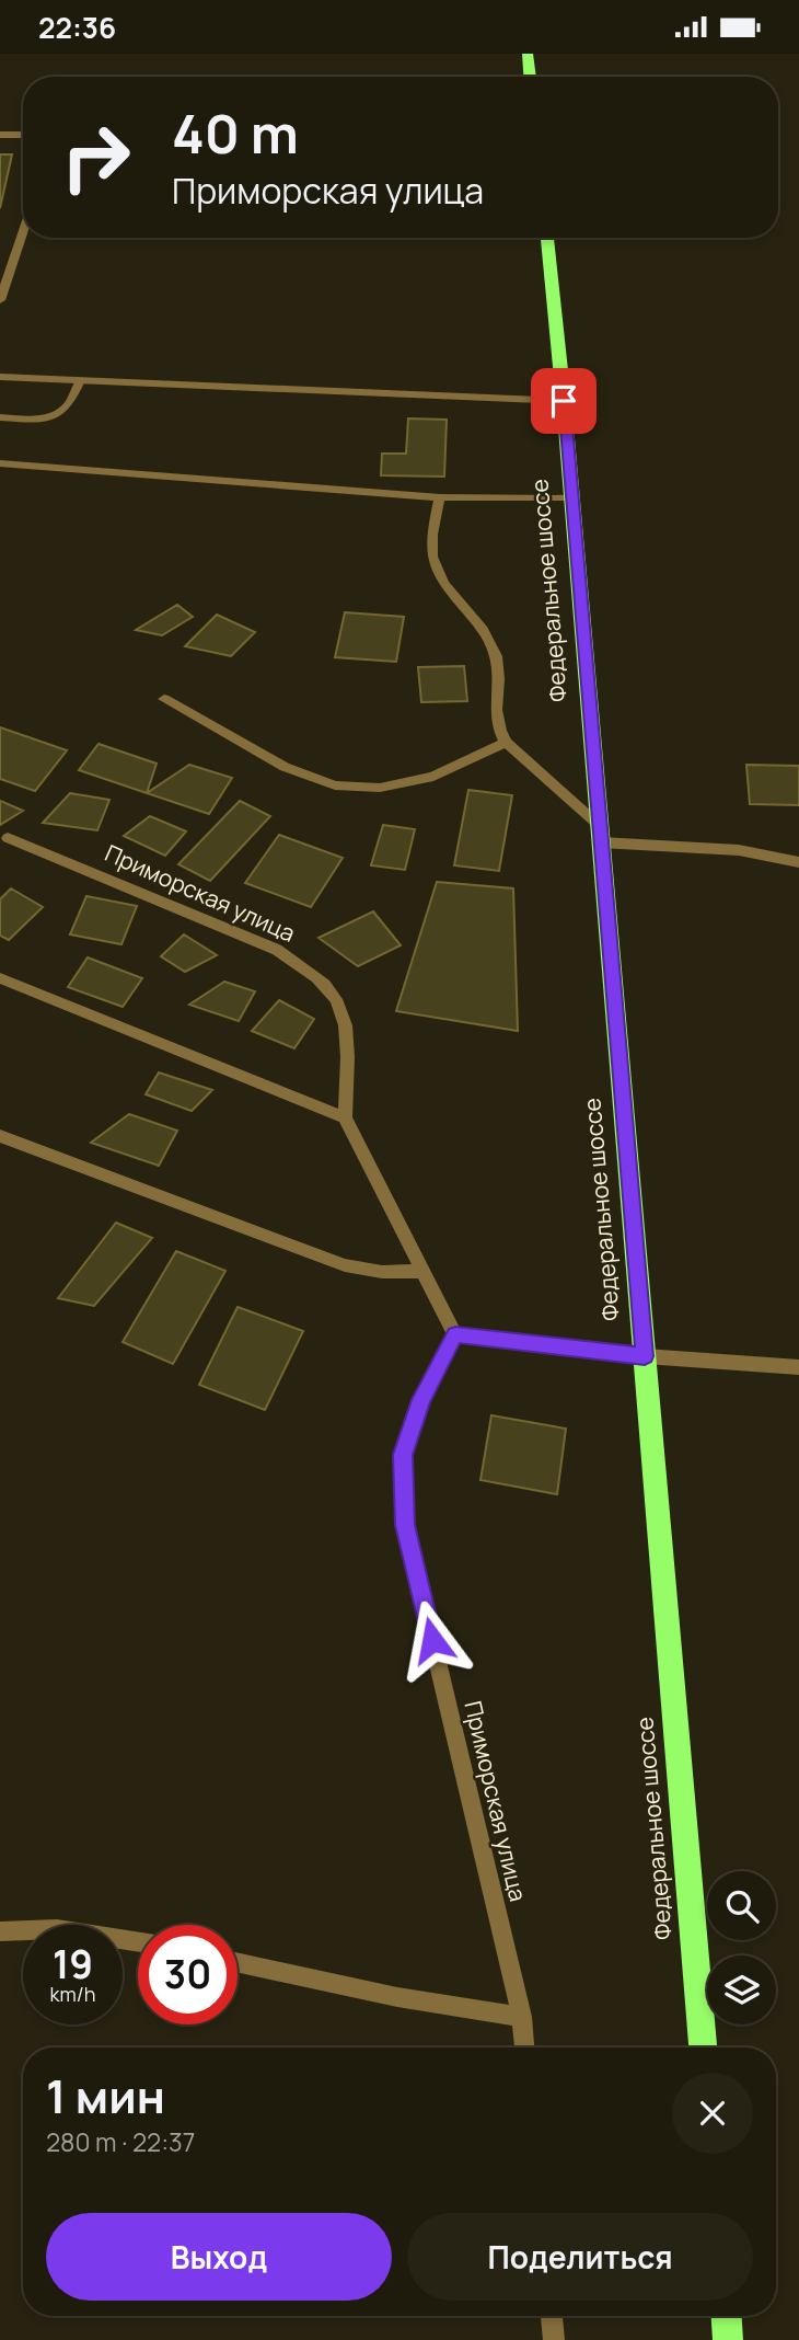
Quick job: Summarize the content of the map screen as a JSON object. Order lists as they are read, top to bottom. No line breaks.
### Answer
{"streets":{"highway":["Федеральное шоссе"],"street":["Приморская улица"]},"page":{"status":"22:36","turn":["40 m","Приморская улица"],"speed":"19 km/h","limit":"30","heading":["1 мин","280 m · 22:37"],"buttons":["Выход","Поделиться"]}}
